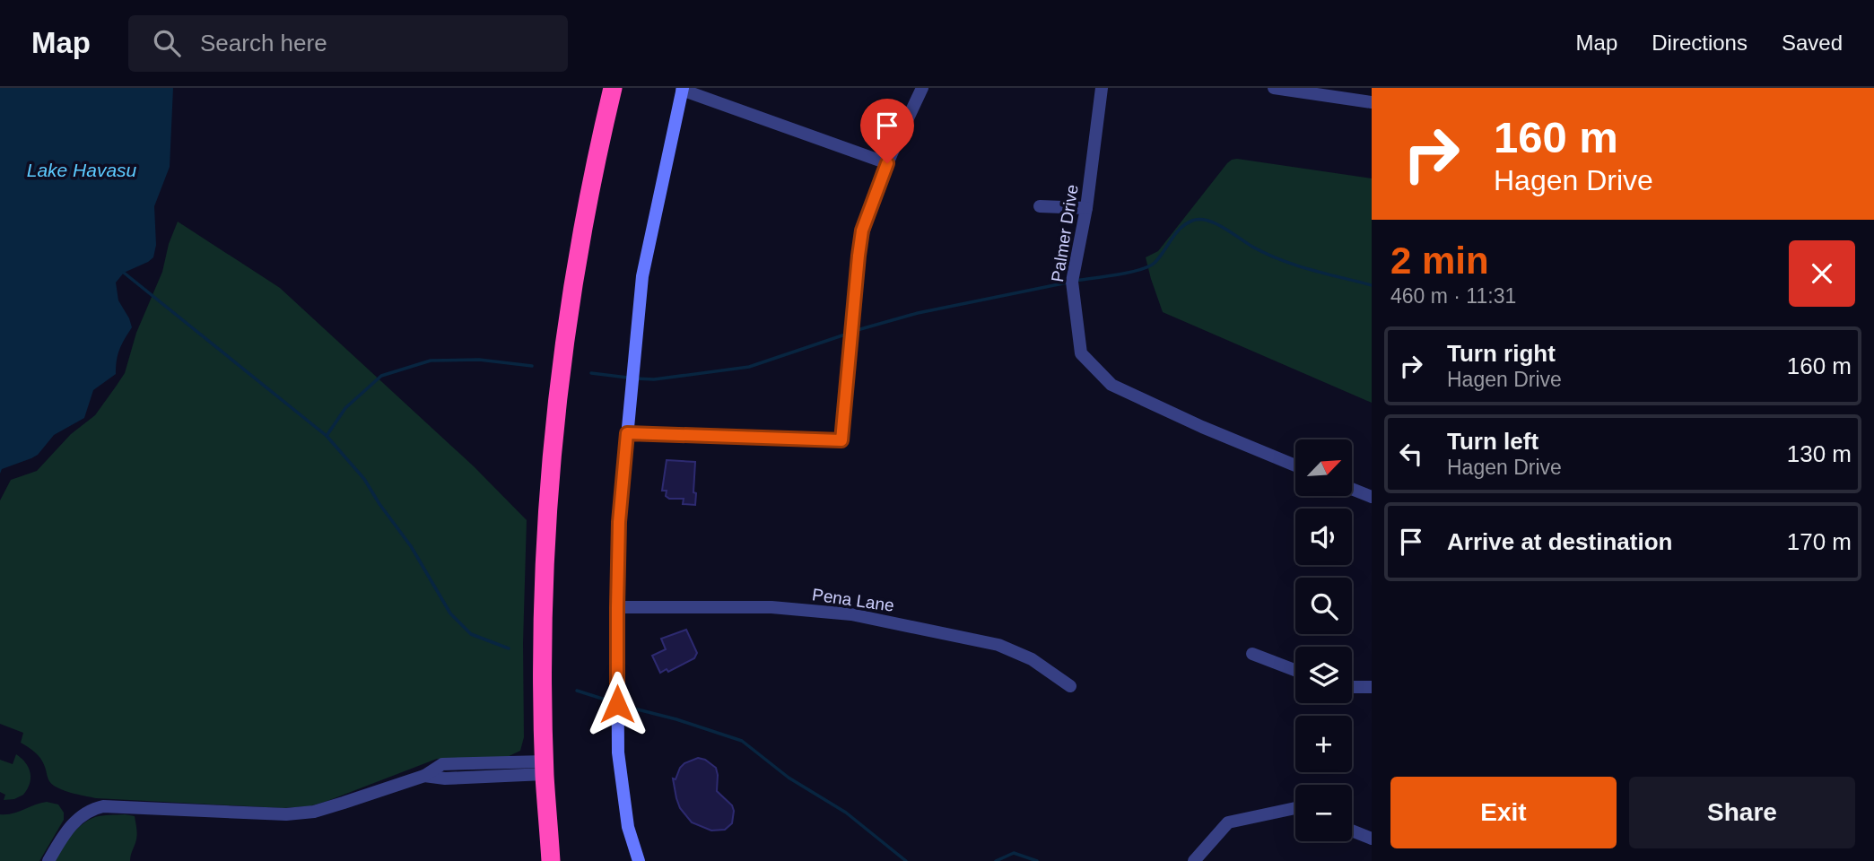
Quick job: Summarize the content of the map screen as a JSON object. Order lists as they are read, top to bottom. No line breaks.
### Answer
{"streets":{"street":["Palmer Drive","Pena Lane"]},"water":["Lake Havasu"],"north":"top right","page":{"header":"Map","search":"Search here","nav":["Map","Directions","Saved"],"turn":["160 m","Hagen Drive"],"heading":["2 min","460 m · 11:31"],"list":[{"name":"Turn right","note":"Hagen Drive","value":"160 m"},{"name":"Turn left","note":"Hagen Drive","value":"130 m"},{"name":"Arrive at destination","value":"170 m"}],"map_buttons":["+","−"],"buttons":["Exit","Share"]}}
